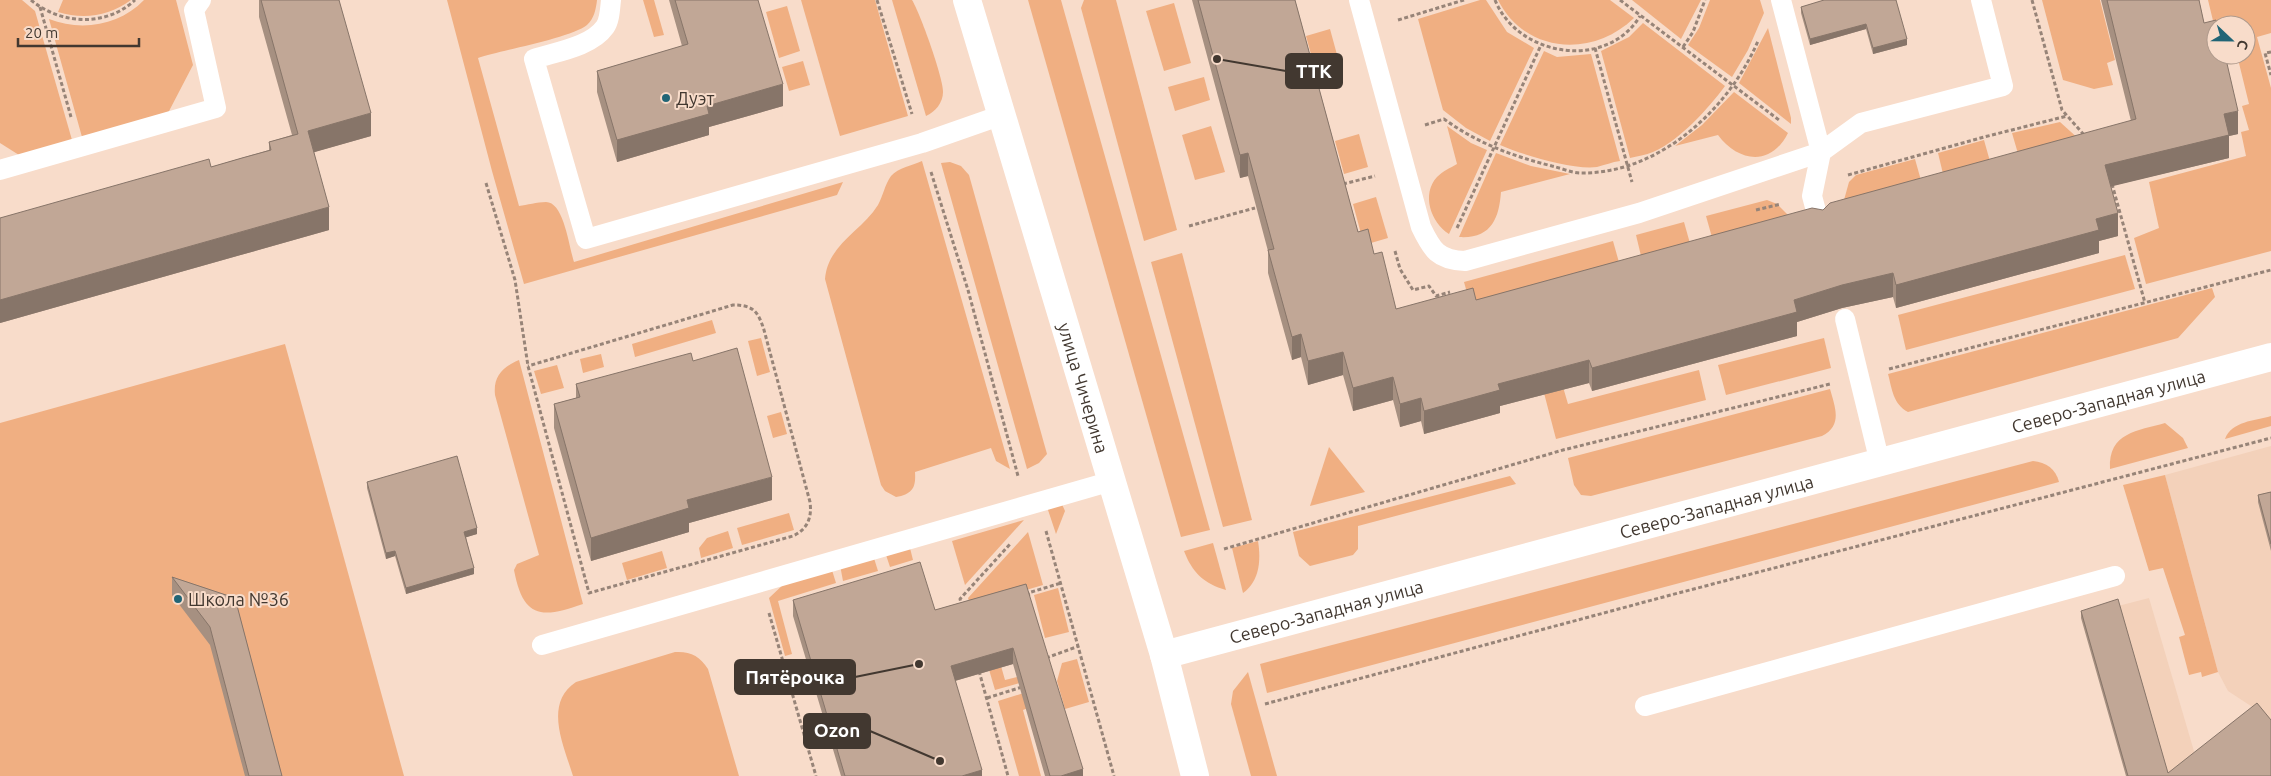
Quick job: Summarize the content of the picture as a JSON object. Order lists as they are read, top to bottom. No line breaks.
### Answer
{"streets":{"street":["улица Чичерина","Северо-Западная улица"]},"crossings":[["улица Чичерина","Северо-Западная улица"]],"places":["ТТК","Дуэт","Школа №36","Пятёрочка","Ozon"],"scale_bar":"20 m","north":"right"}
